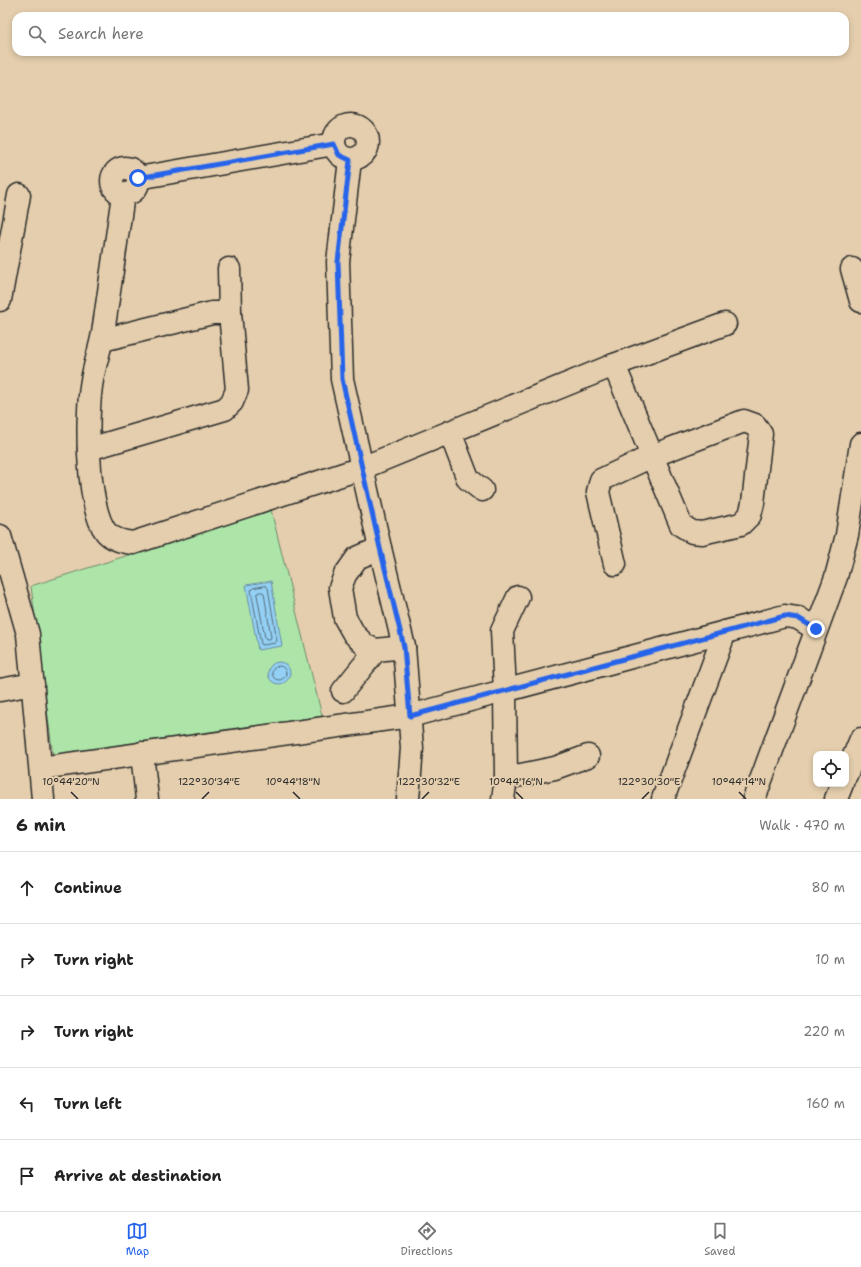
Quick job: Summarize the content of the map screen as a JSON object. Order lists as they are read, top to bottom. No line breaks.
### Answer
{"page":{"search":"Search here","heading":["6 min","Walk · 470 m"],"list":[["Continue","80 m"],["Turn right","10 m"],["Turn right","220 m"],["Turn left","160 m"],"Arrive at destination"],"nav":["Map","Directions","Saved"]},"coordinates":["10°44'20\"N","122°30'34\"E","122°30'32\"E","122°30'30\"E","10°44'18\"N","10°44'16\"N","10°44'14\"N"]}
